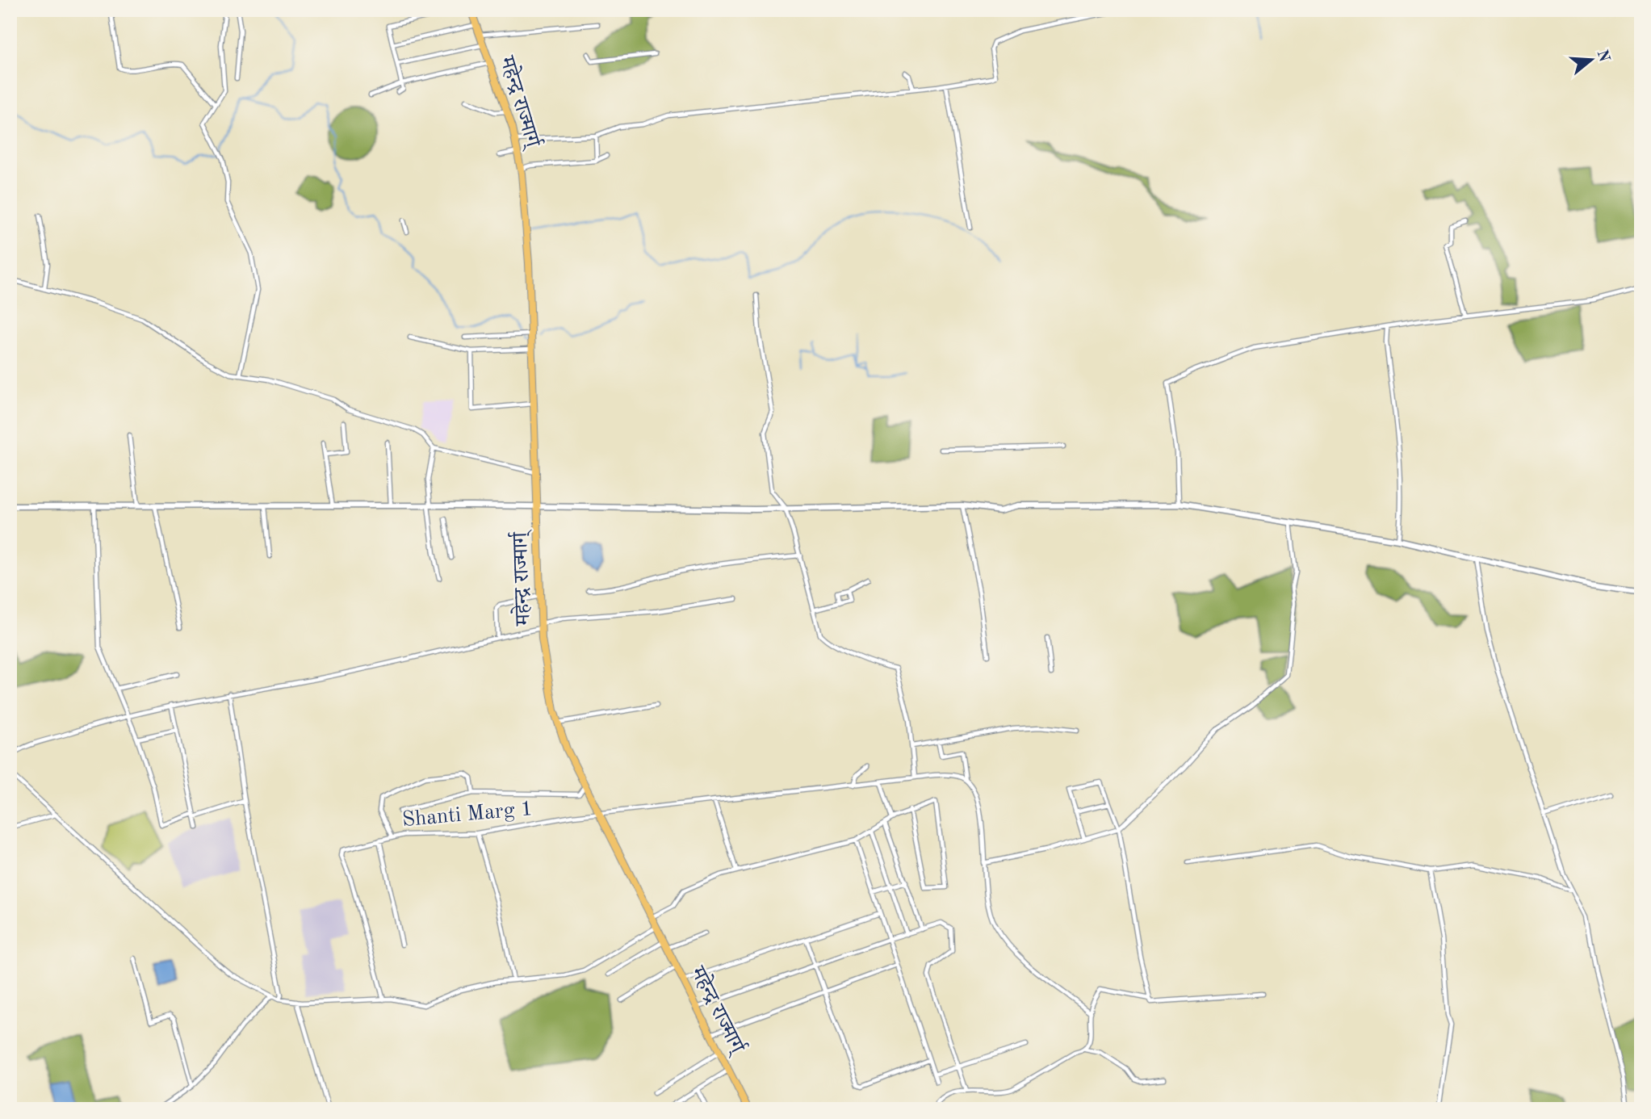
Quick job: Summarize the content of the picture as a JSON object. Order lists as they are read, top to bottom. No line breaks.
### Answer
{"streets":{"highway":["महेन्द्र राज्मार्ग्"],"street":["Shanti Marg 1"]},"crossings":[["महेन्द्र राज्मार्ग्","Shanti Marg 1"]],"north":"right"}
